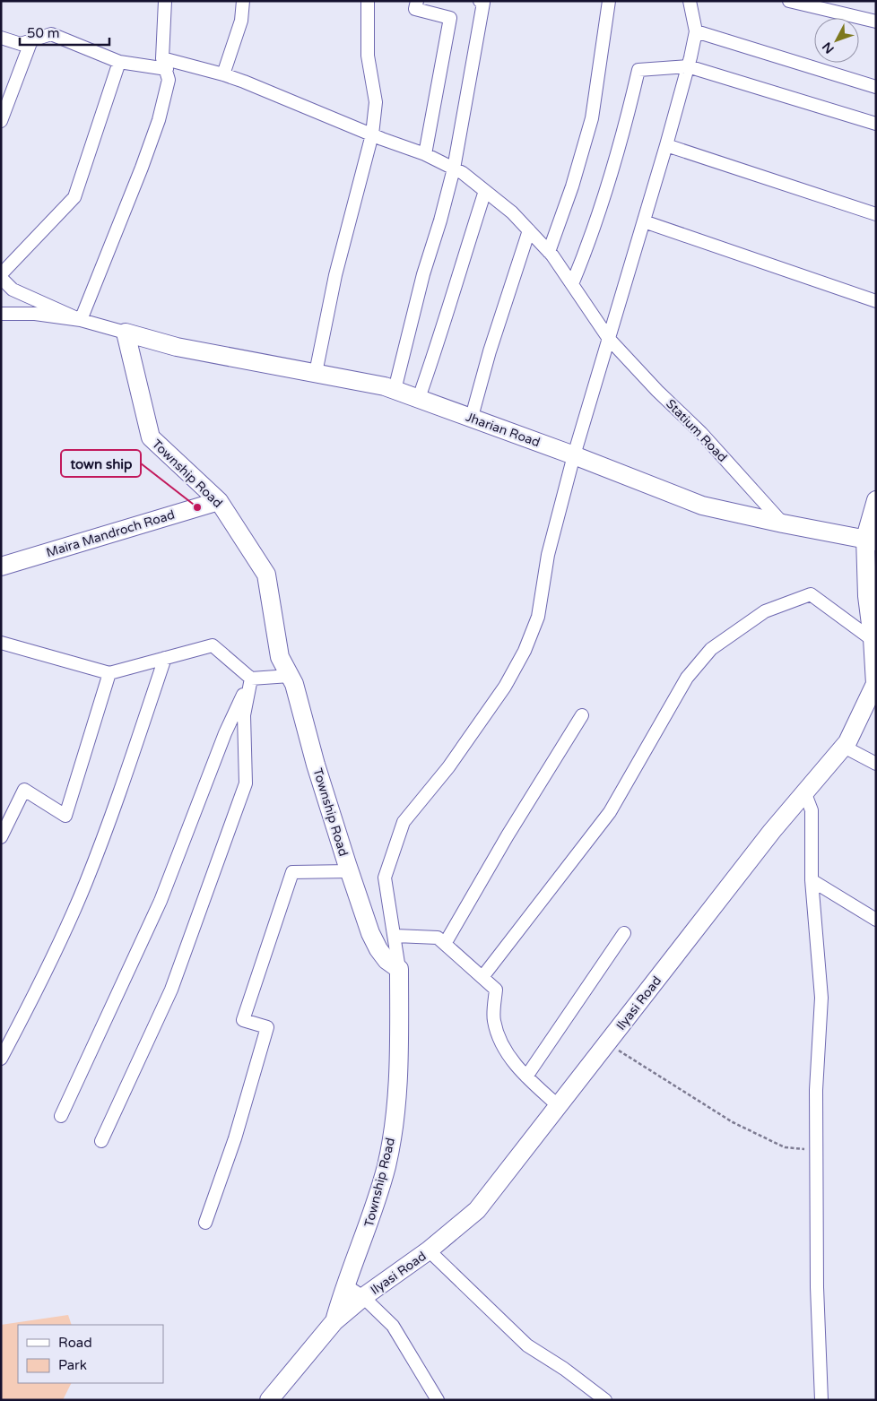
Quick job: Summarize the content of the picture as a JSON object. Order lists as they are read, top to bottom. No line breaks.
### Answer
{"streets":{"street":["Jharian Road","Statium Road","Township Road","Maira Mandroch Road","Ilyasi Road"]},"crossings":[["Jharian Road","Statium Road"],["Jharian Road","Township Road"],["Jharian Road","Ilyasi Road"],["Township Road","Maira Mandroch Road"],["Township Road","Ilyasi Road"]],"places":["town ship"],"legend":["Road","Park"],"scale_bar":"50 m","north":"bottom left"}
